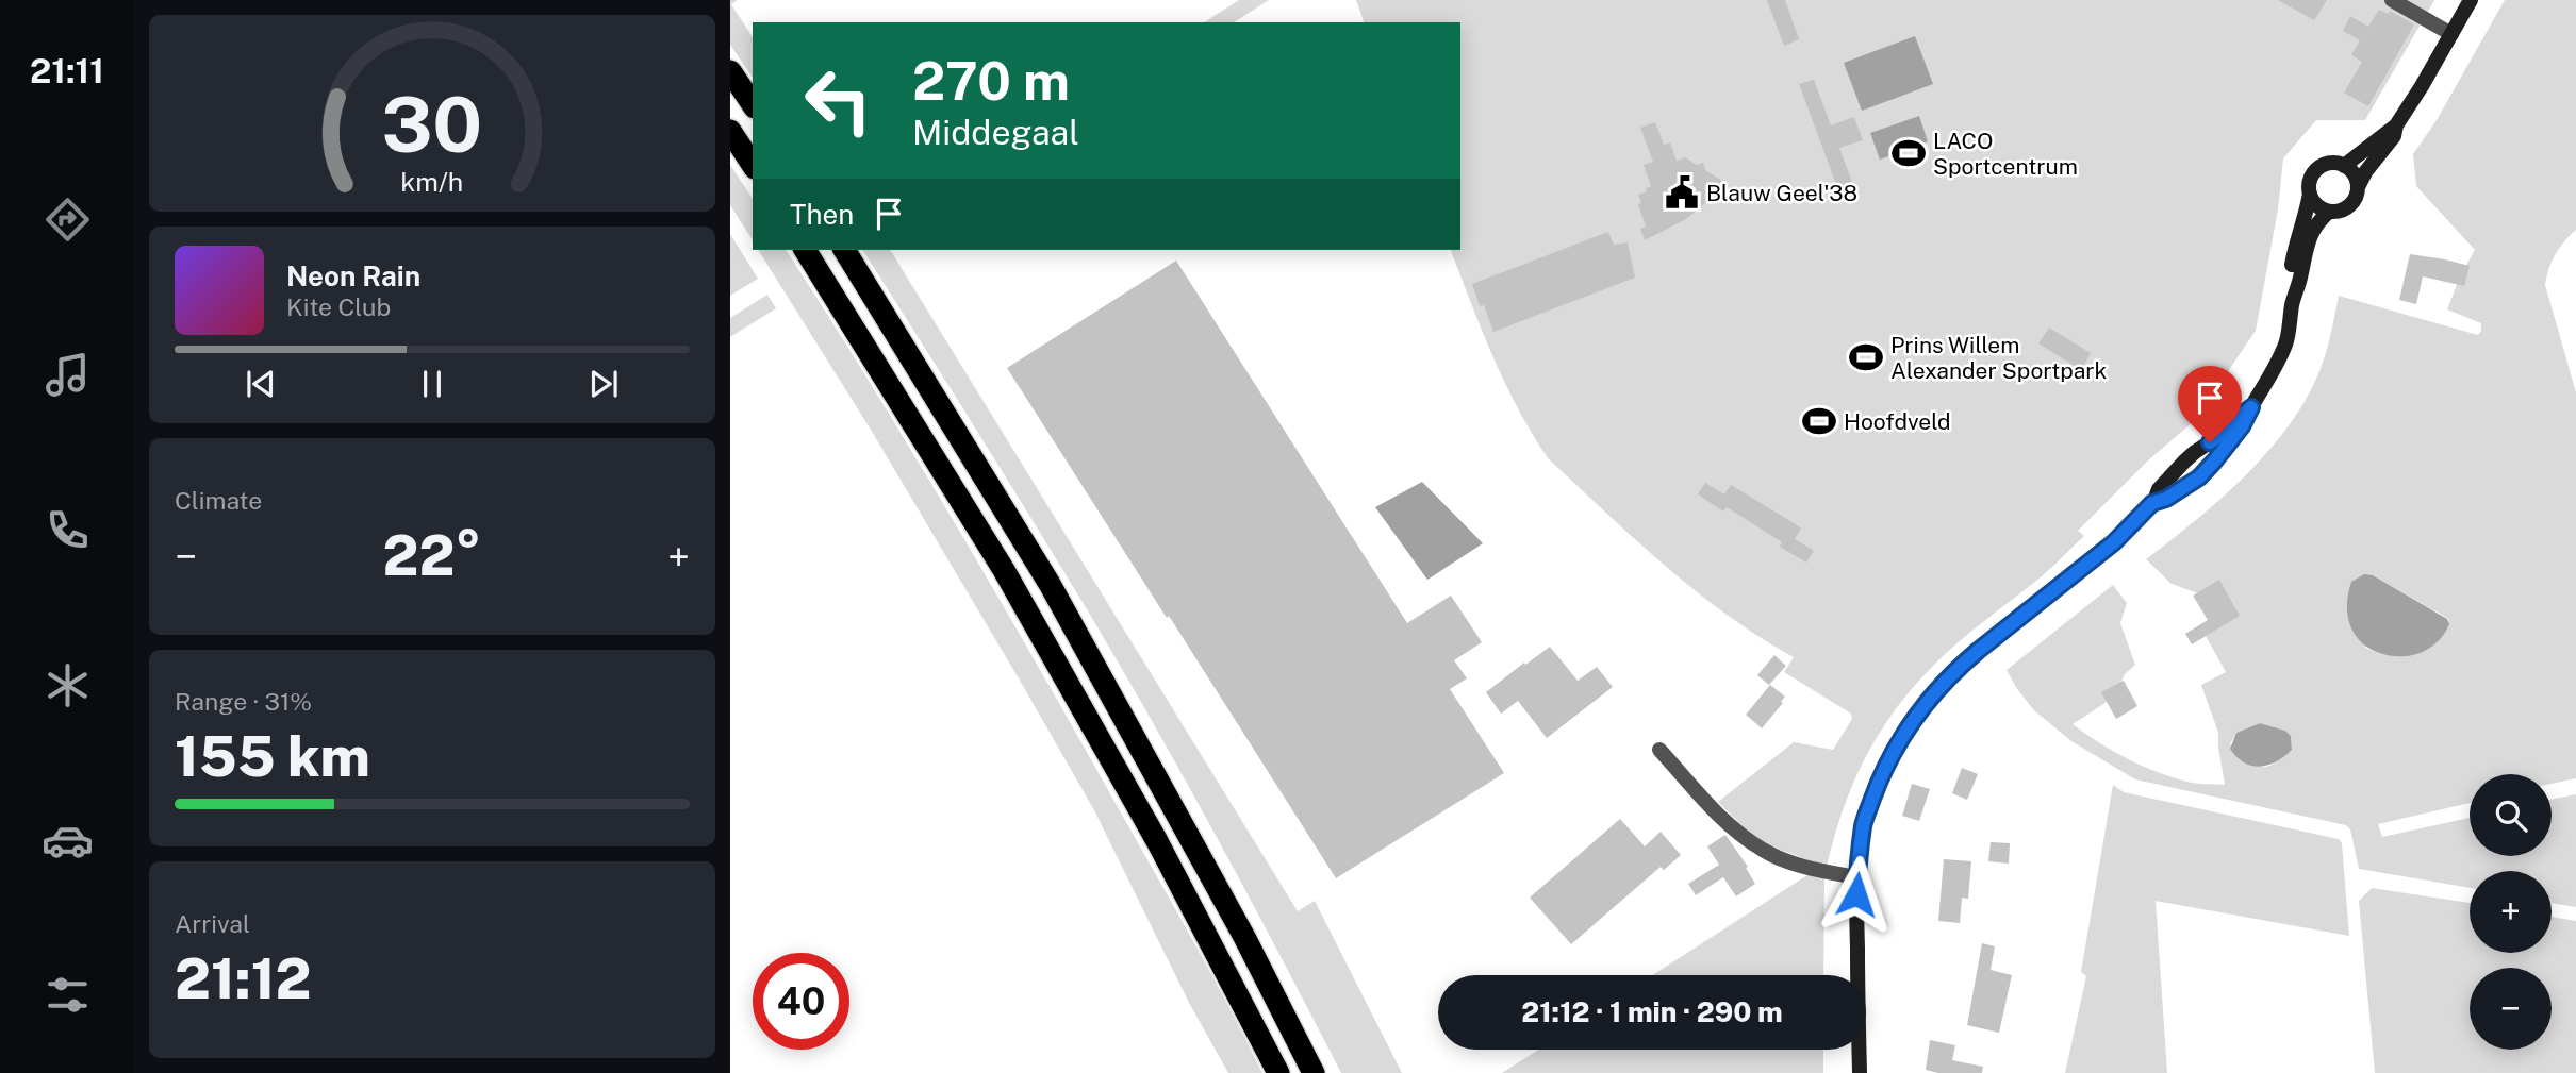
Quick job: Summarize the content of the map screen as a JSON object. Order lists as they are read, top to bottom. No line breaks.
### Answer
{"places":{"sports":["LACO Sportcentrum","Prins Willem Alexander Sportpark","Hoofdveld"],"public building":["Blauw Geel'38"]},"page":{"tabs":"21:11","turn":["270 m","Middegaal"],"then":"Then","song":["Neon Rain","Kite Club"],"tile":["Climate",["Range · 31%","155 km"],["Arrival","21:12"]],"heat":["−","22°","+"],"map_buttons":["+","−"],"limit":"40","trip":"21:12 · 1 min · 290 m","gauge":["30","km/h"]}}
